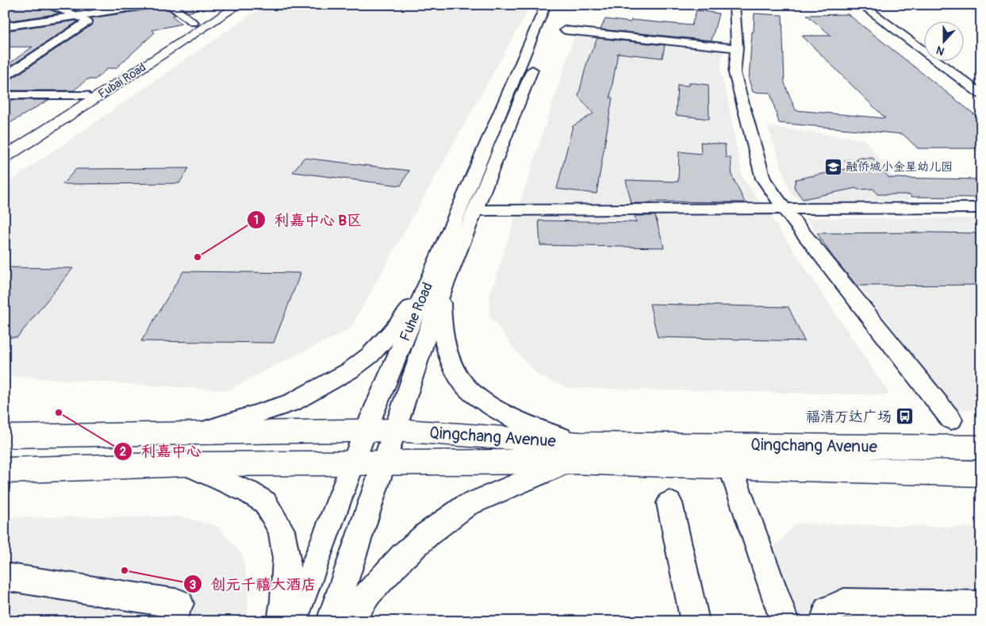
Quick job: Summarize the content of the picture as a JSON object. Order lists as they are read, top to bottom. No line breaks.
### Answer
{"streets":{"main road":["Fubai Road","Qingchang Avenue"],"street":["Fuhe Road"]},"crossings":[["Fuhe Road","Qingchang Avenue"]],"places":{"school or university":["融侨城小金星幼儿园"],"other":["利嘉中心 B区","利嘉中心","创元千禧大酒店"],"bus stop":["福清万达广场"]},"north":"bottom"}
